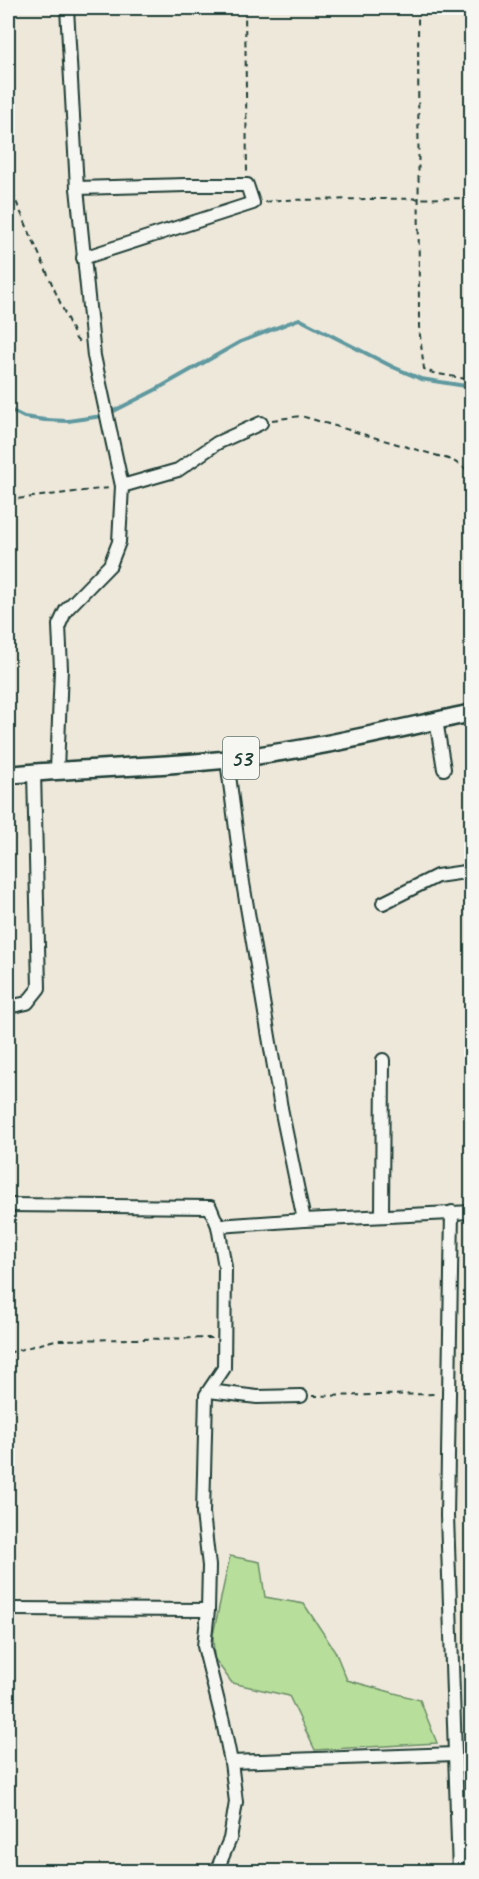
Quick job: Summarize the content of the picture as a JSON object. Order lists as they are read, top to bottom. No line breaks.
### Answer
{"streets":{"main road":["53"]}}
